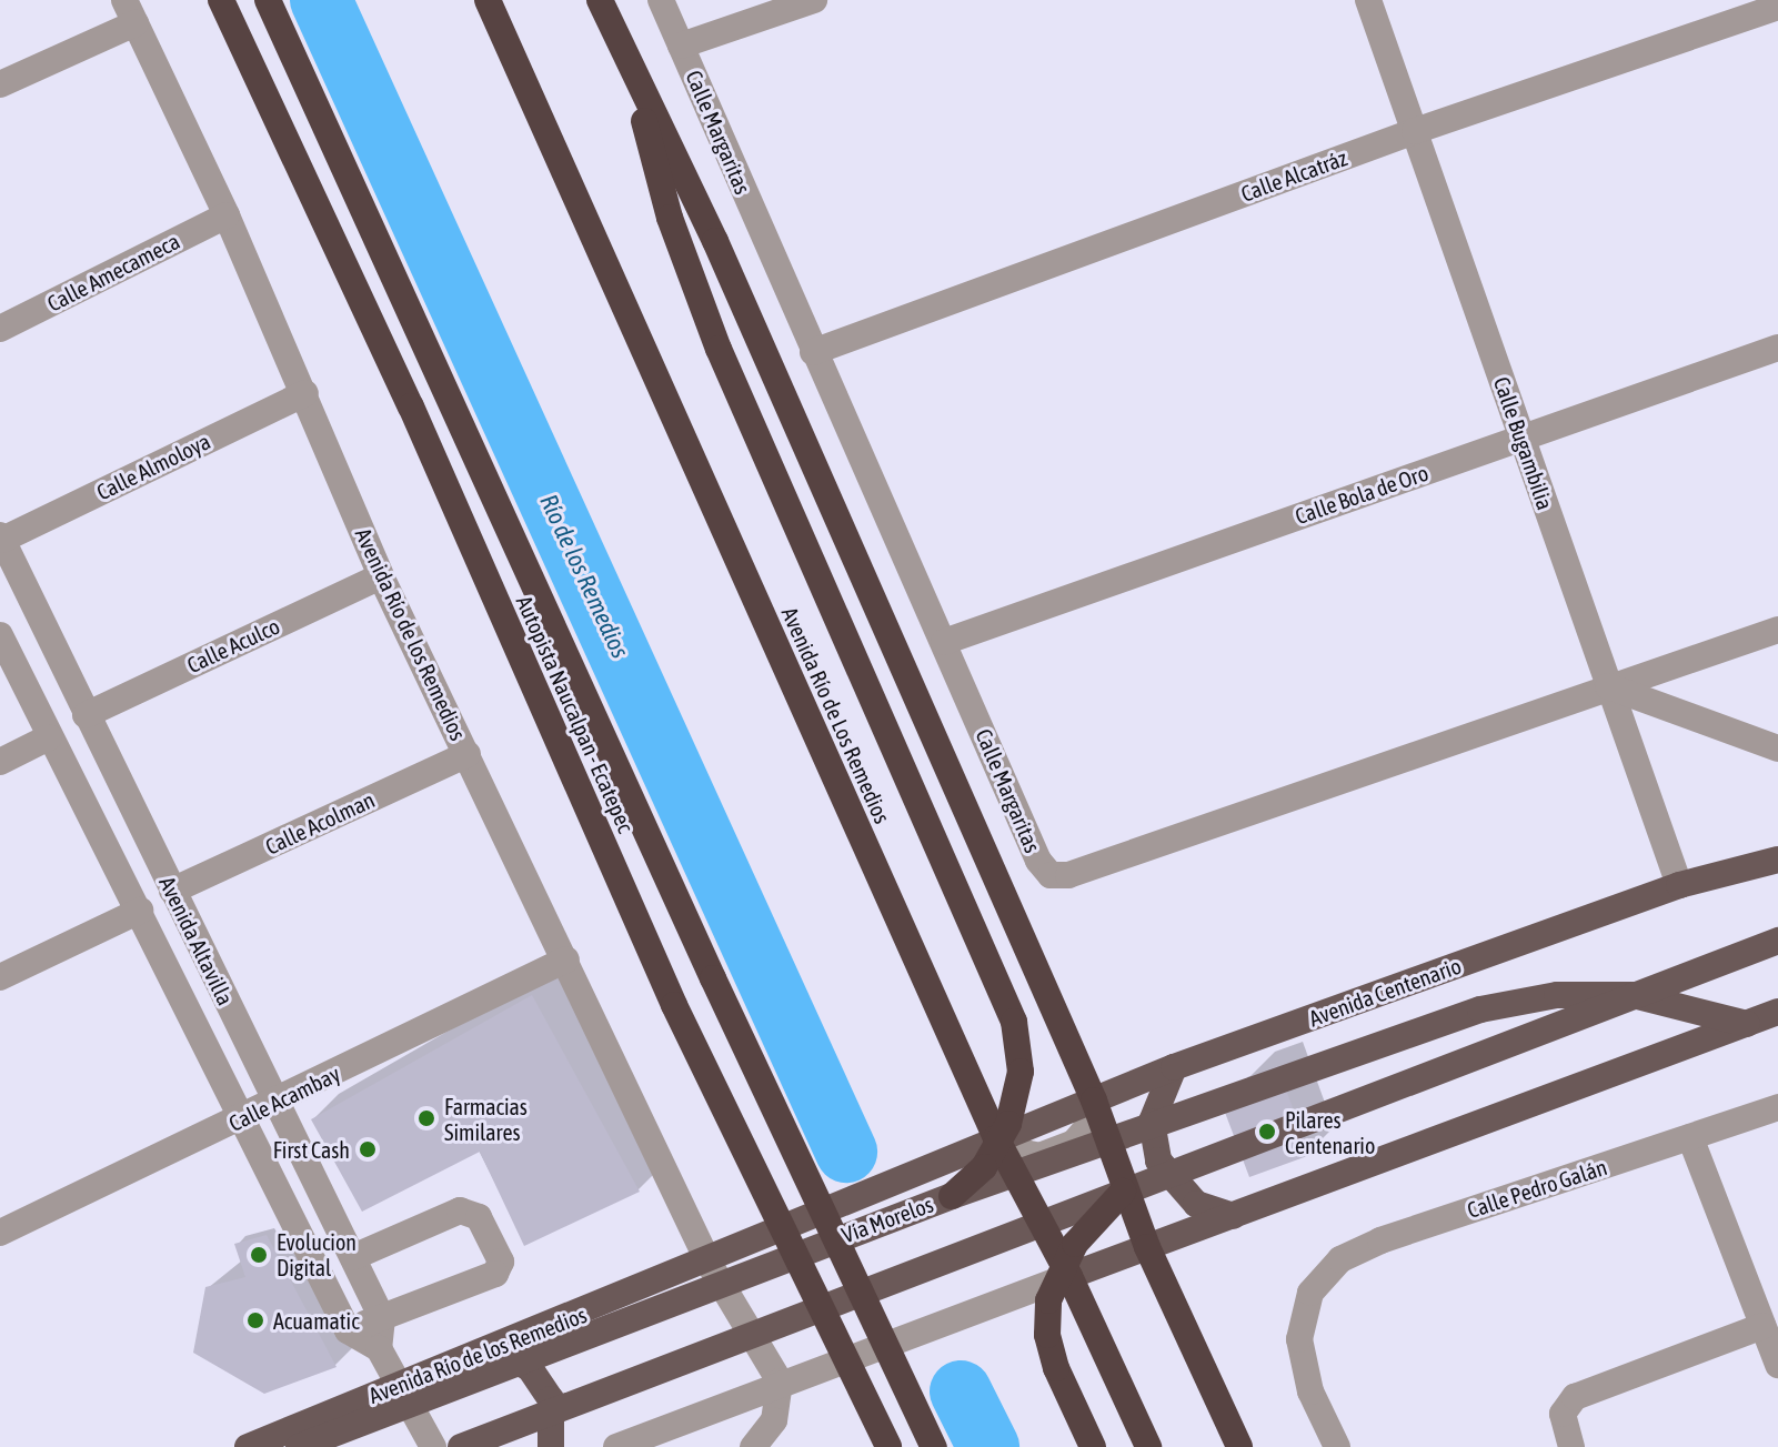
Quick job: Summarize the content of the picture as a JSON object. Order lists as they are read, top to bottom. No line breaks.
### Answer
{"streets":{"highway":["Autopista Naucalpan - Ecatepec","Avenida Río de Los Remedios"],"main road":["Avenida Río de los Remedios","Avenida Centenario","Vía Morelos"],"street":["Calle Margaritas","Calle Alcatráz","Calle Amecameca","Calle Bugambilia","Calle Almoloya","Calle Bola de Oro","Calle Aculco","Calle Acolman","Avenida Altavilla","Calle Acambay","Calle Pedro Galán"]},"crossings":[["Calle Margaritas","Calle Alcatráz"],["Calle Margaritas","Calle Bugambilia"],["Calle Margaritas","Calle Bola de Oro"],["Calle Alcatráz","Calle Bugambilia"],["Calle Amecameca","Avenida Río de los Remedios"],["Calle Bugambilia","Calle Bola de Oro"],["Calle Bugambilia","Avenida Centenario"],["Calle Almoloya","Avenida Río de los Remedios"],["Calle Almoloya","Avenida Altavilla"],["Avenida Río de los Remedios","Calle Aculco"],["Avenida Río de los Remedios","Avenida Río de Los Remedios"],["Avenida Río de los Remedios","Calle Acolman"],["Avenida Río de los Remedios","Avenida Centenario"],["Avenida Río de los Remedios","Calle Acambay"],["Calle Aculco","Avenida Altavilla"],["Avenida Río de Los Remedios","Avenida Centenario"],["Calle Acolman","Avenida Altavilla"],["Avenida Altavilla","Calle Acambay"]],"water":["Río de los Remedios"],"places":["Farmacias Similares","Pilares Centenario","First Cash","Evolucion Digital","Acuamatic"]}
